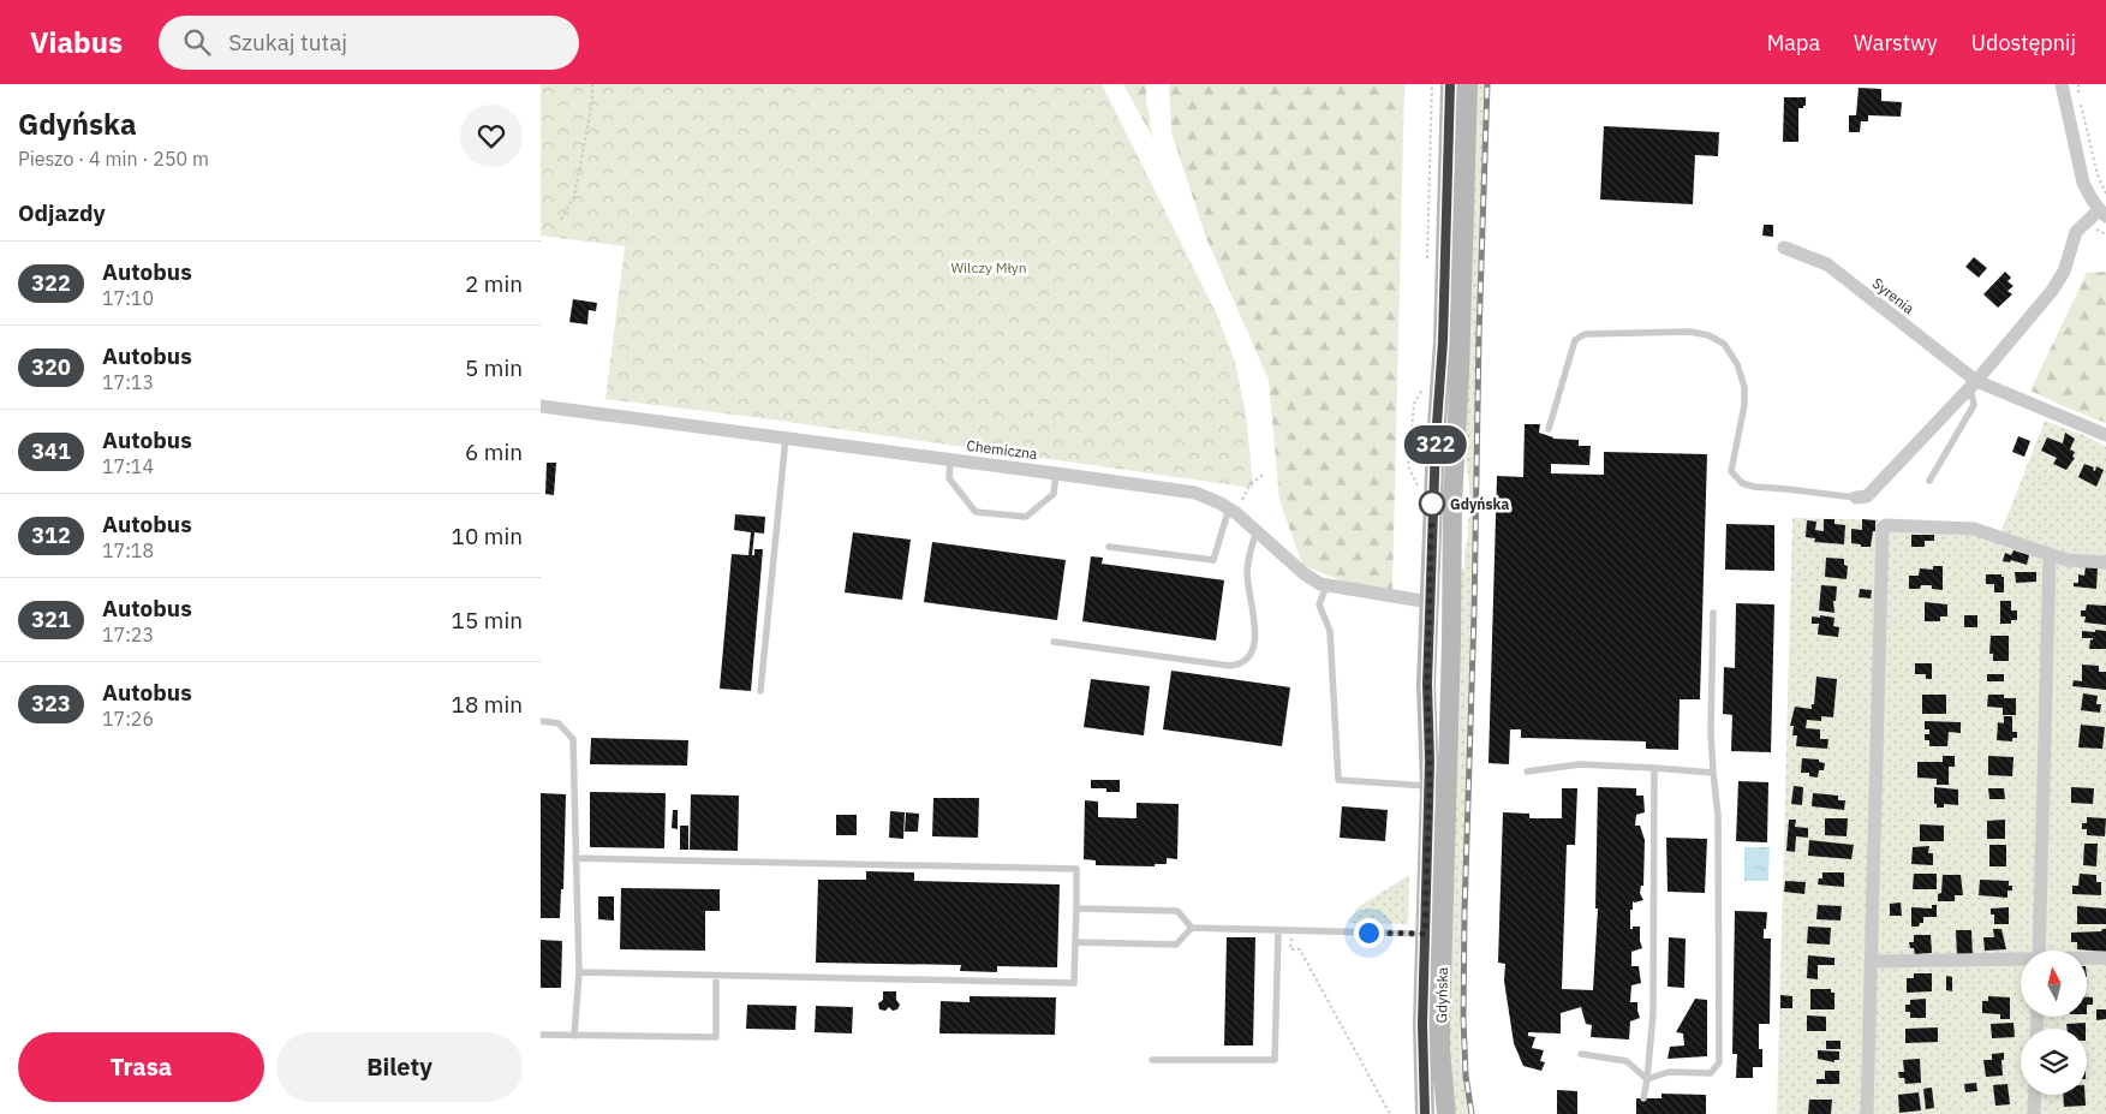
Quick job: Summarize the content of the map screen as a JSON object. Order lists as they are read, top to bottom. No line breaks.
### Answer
{"streets":{"main road":["Gdyńska"],"street":["Syrenia","Chemiczna"]},"crossings":[["Chemiczna","Gdyńska"]],"parks":["Wilczy Młyn"],"places":["Gdyńska"],"lines":["bus line 322"],"north":"top","page":{"header":"Viabus","search":"Szukaj tutaj","nav":["Mapa","Warstwy","Udostępnij"],"heading":[["Gdyńska","Pieszo · 4 min · 250 m"],"Odjazdy"],"on_map":"322","list":[{"mark":"322","name":"Autobus","note":"17:10","value":"2 min"},{"mark":"320","name":"Autobus","note":"17:13","value":"5 min"},{"mark":"341","name":"Autobus","note":"17:14","value":"6 min"},{"mark":"312","name":"Autobus","note":"17:18","value":"10 min"},{"mark":"321","name":"Autobus","note":"17:23","value":"15 min"},{"mark":"323","name":"Autobus","note":"17:26","value":"18 min"}],"buttons":["Trasa","Bilety"]}}
